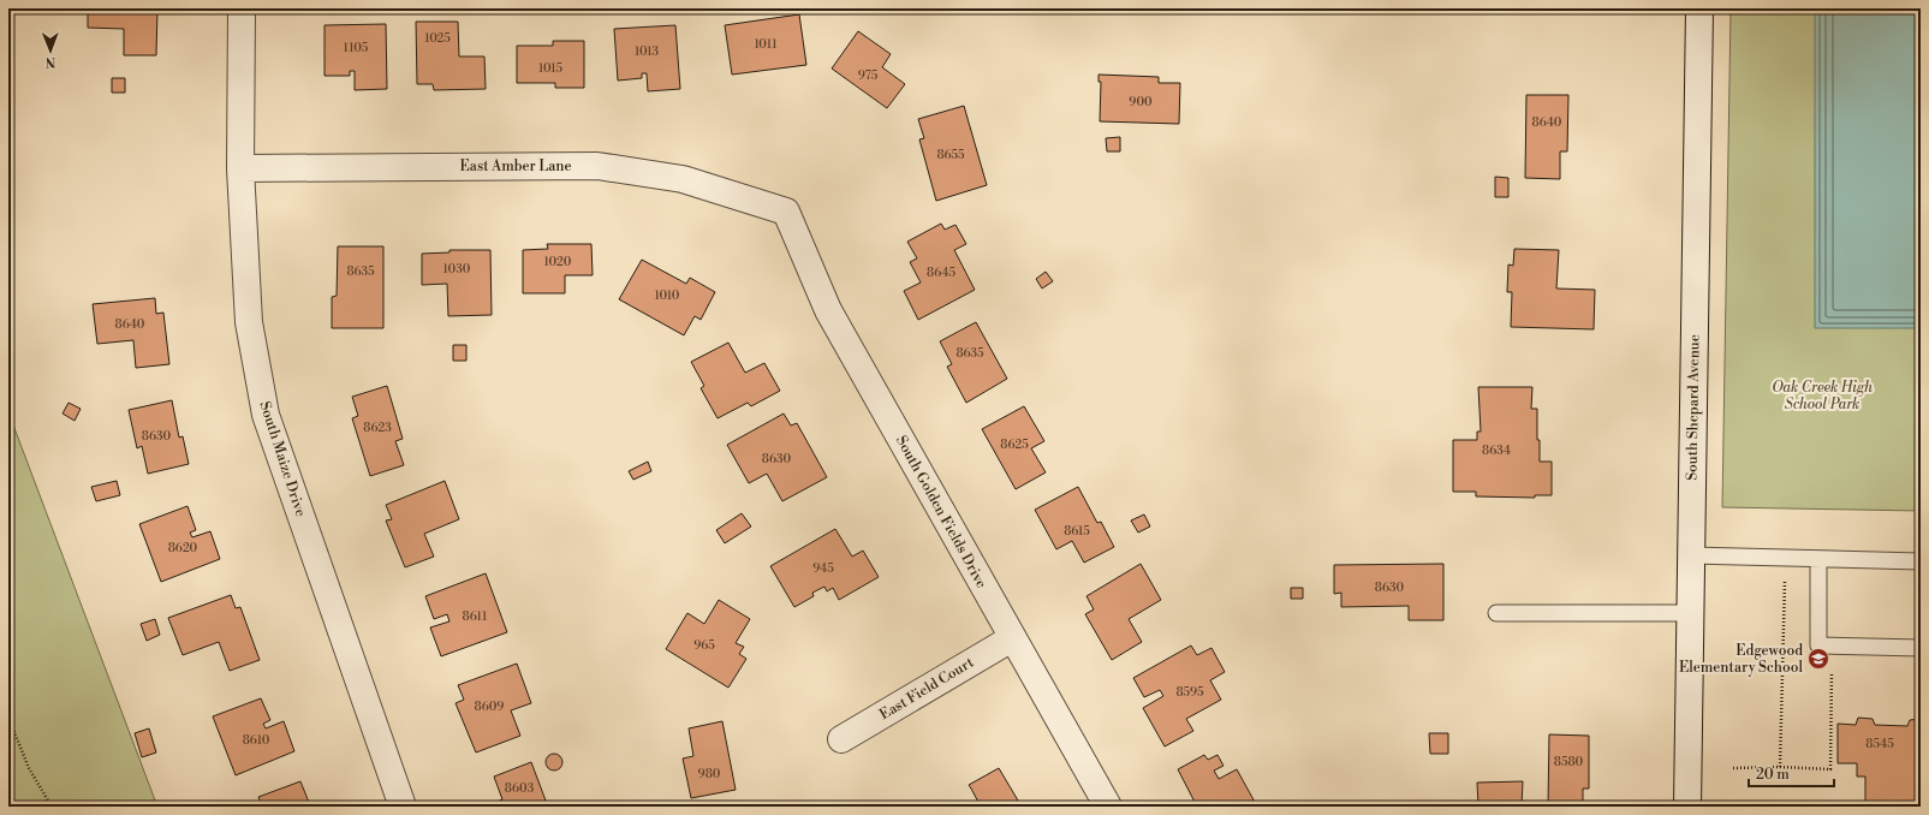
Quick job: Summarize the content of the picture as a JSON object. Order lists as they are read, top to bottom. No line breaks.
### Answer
{"streets":{"street":["East Amber Lane","South Shepard Avenue","South Maize Drive","South Golden Fields Drive","East Field Court"]},"crossings":[["East Amber Lane","South Maize Drive"],["East Amber Lane","South Golden Fields Drive"],["South Golden Fields Drive","East Field Court"]],"parks":["Oak Creek High School Park"],"places":{"school or university":["Edgewood Elementary School"]},"house_numbers":["1025","1011","1105","1013","1015","975","900","8640","8655","1020","1030","8635","8645","1010","8640","8635","8623","8630","8625","8634","8630","8615","8620","945","8630","8611","965","8595","8609","8610","8545","8580","980","8603"],"scale_bar":"20 m","north":"bottom"}
